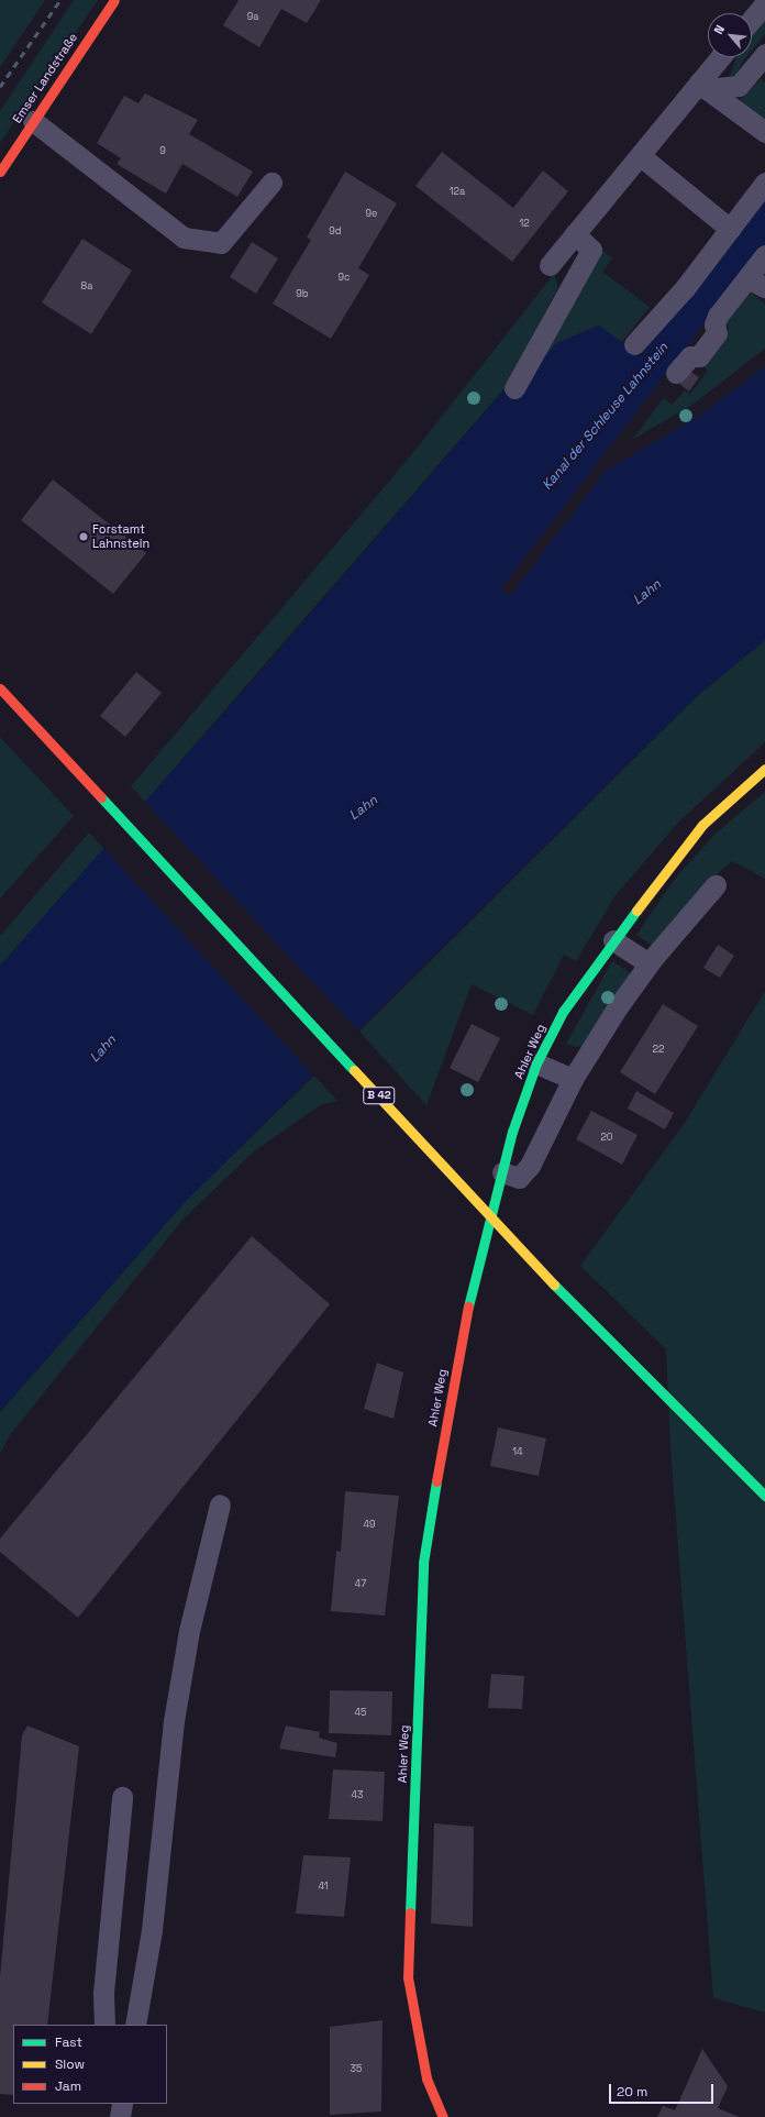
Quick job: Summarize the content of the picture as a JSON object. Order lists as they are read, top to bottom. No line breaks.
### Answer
{"streets":{"street":["Emser Landstraße","Ahler Weg","B 42"]},"water":["Kanal der Schleuse Lahnstein","Lahn"],"places":["Forstamt Lahnstein"],"house_numbers":["9a","9","12a","9e","12","9d","9c","8a","9b","22","20","14","49","47","45","43","41","35"],"legend":["Fast","Slow","Jam"],"scale_bar":"20 m","north":"top left"}
